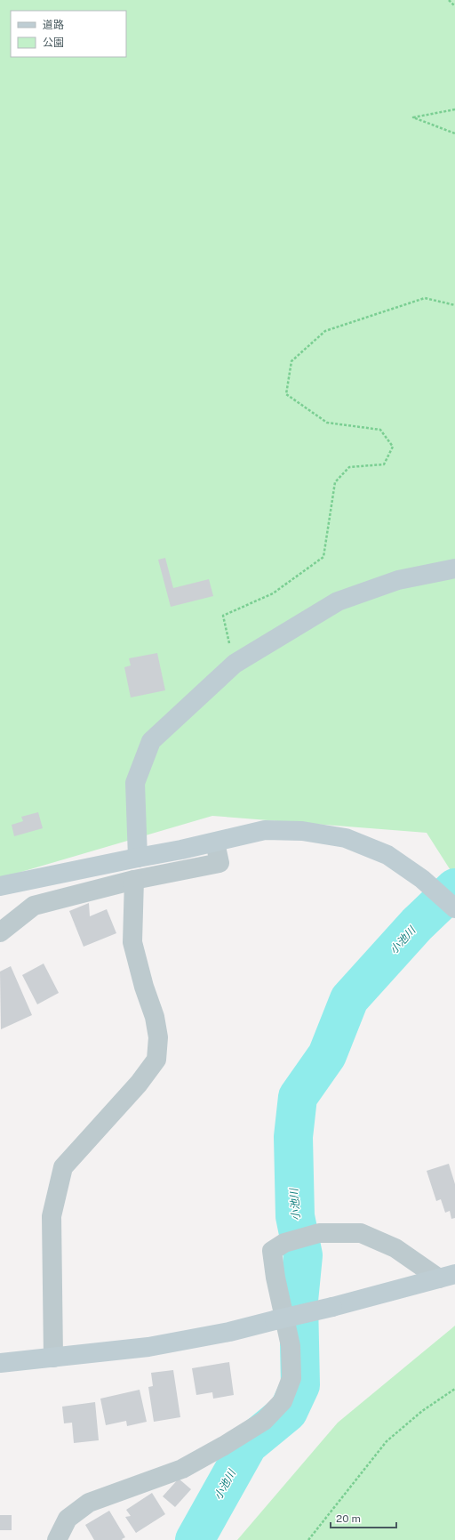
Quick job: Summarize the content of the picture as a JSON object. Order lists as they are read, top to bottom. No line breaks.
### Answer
{"water":["小池川"],"legend":["道路","公園"],"scale_bar":"20 m"}
